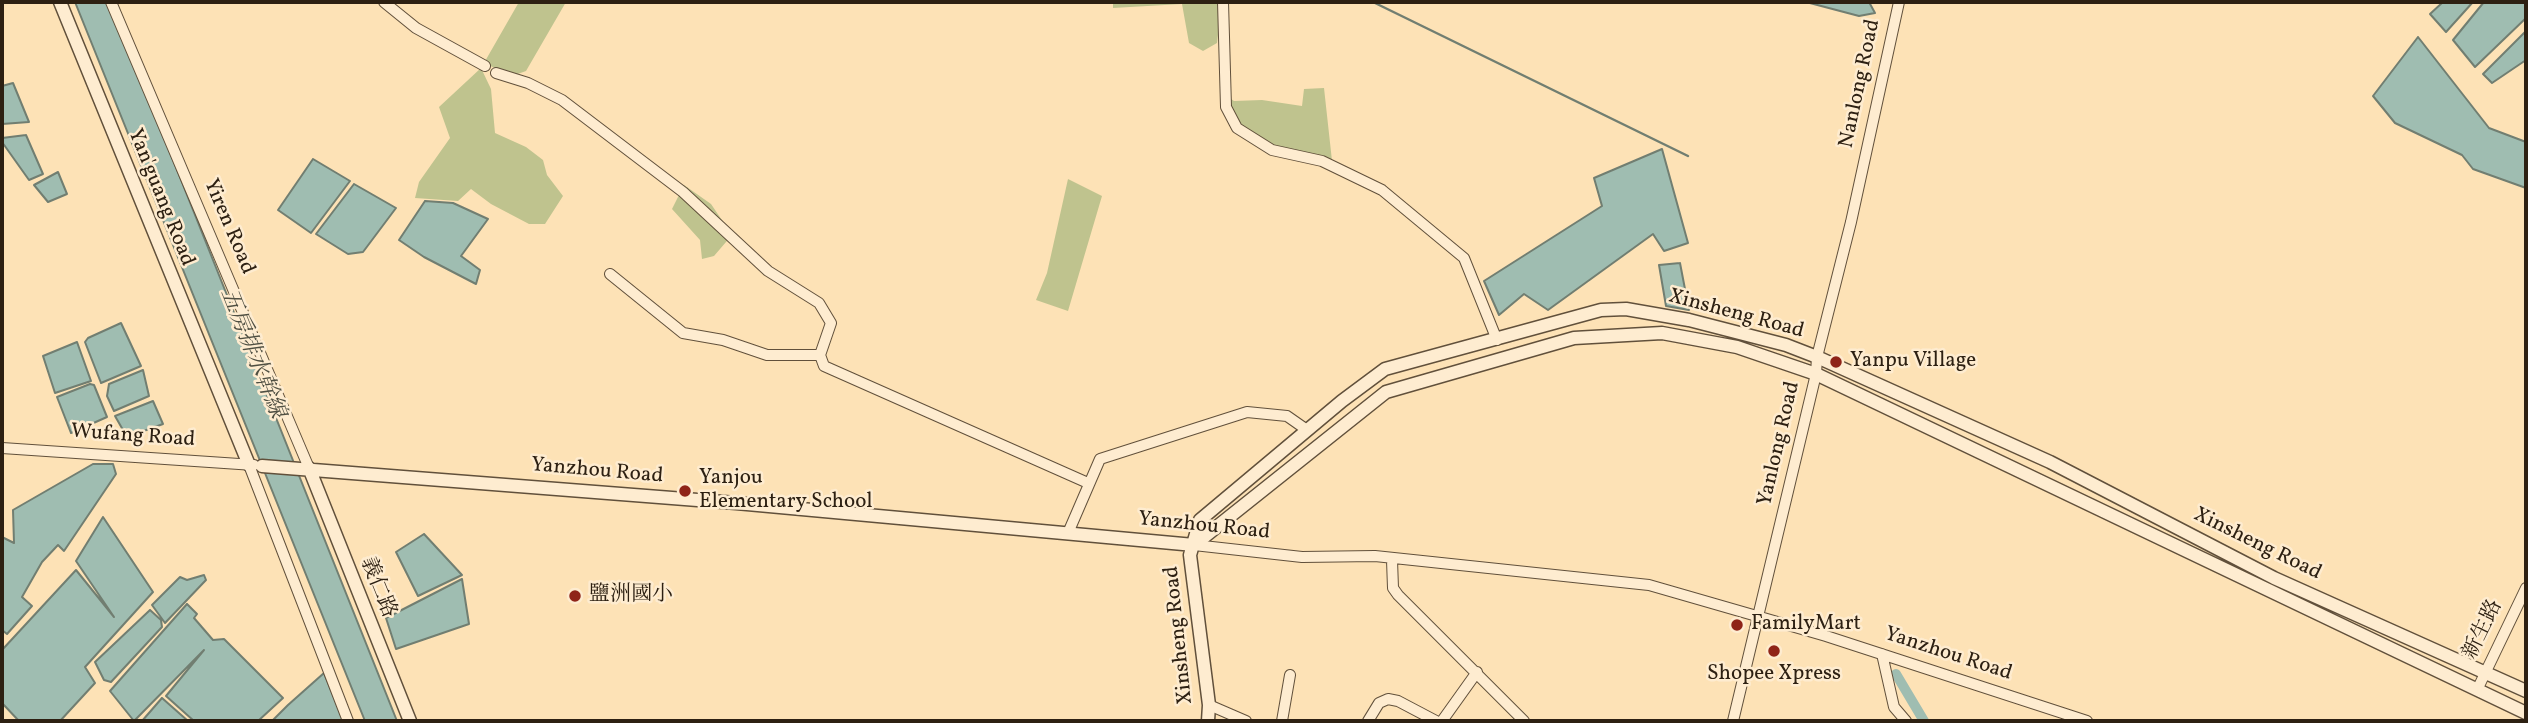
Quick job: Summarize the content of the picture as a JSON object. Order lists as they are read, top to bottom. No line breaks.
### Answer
{"streets":{"street":["Nanlong Road","Yan'guang Road","Yiren Road","Xinsheng Road","Wufang Road","Yanlong Road","Yanzhou Road","義仁路","新生路"]},"crossings":[["Nanlong Road","Yanlong Road"],["Yan'guang Road","Wufang Road"],["Yan'guang Road","Yanzhou Road"],["Yiren Road","Yanzhou Road"],["Yiren Road","義仁路"],["Xinsheng Road","Yanlong Road"],["Xinsheng Road","Yanzhou Road"],["Xinsheng Road","新生路"],["Wufang Road","Yanzhou Road"],["Yanlong Road","Yanzhou Road"],["Yanzhou Road","義仁路"]],"water":["五房排水幹線"],"places":["Yanpu Village","Yanjou Elementary School","鹽洲國小","FamilyMart","Shopee Xpress"]}
